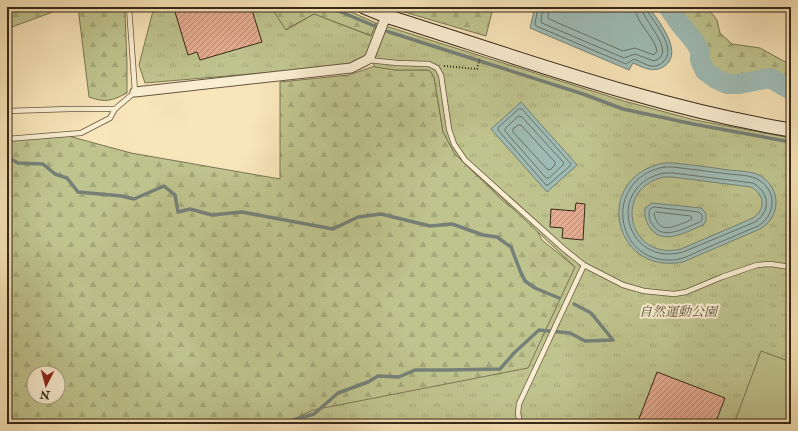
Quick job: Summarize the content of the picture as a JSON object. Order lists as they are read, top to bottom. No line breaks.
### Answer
{"parks":["自然運動公園"],"north":"bottom"}
